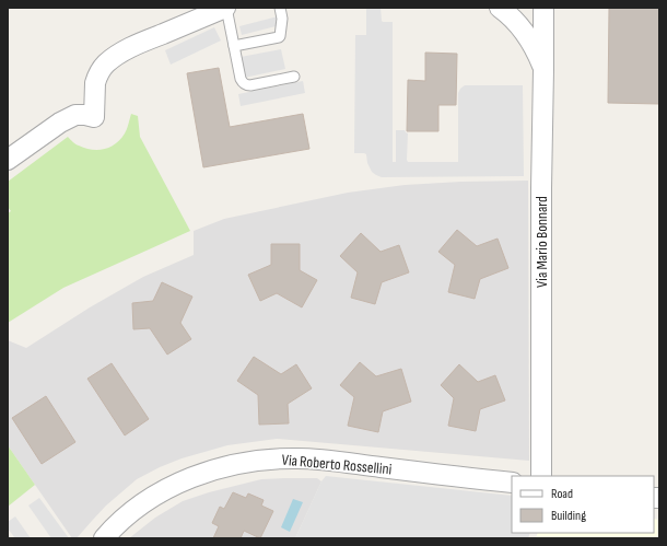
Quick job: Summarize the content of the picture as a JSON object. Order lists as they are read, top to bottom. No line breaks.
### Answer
{"streets":{"street":["Via Mario Bonnard","Via Roberto Rossellini"]},"legend":["Road","Building"]}
